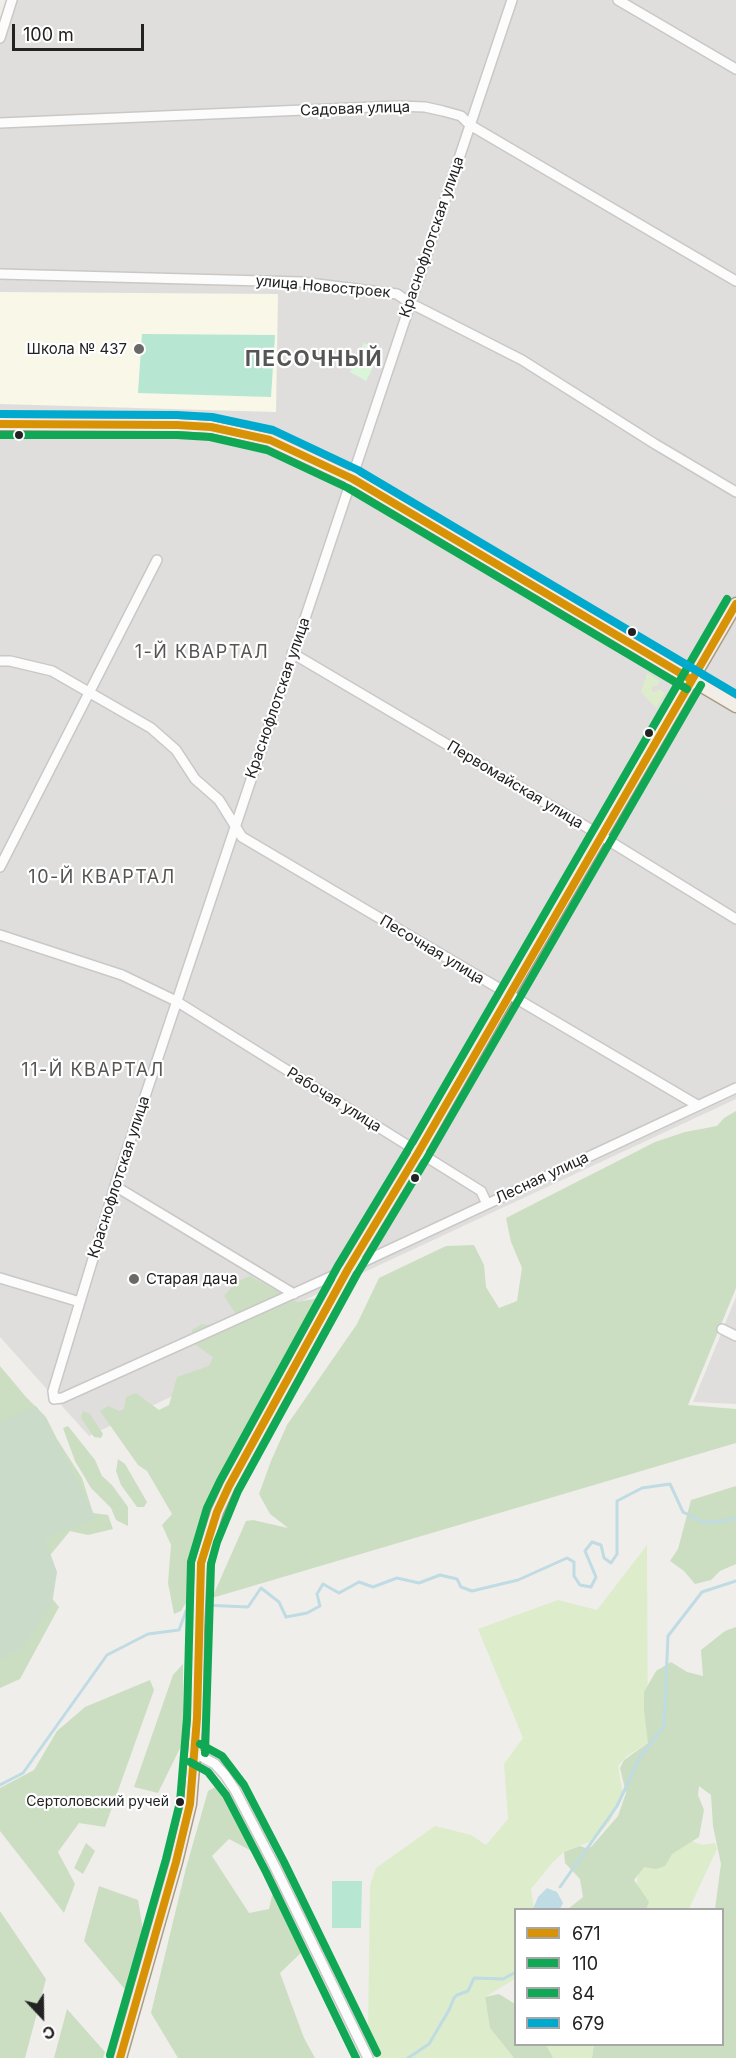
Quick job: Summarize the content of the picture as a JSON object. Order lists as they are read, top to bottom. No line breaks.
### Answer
{"streets":{"street":["Садовая улица","Краснофлотская улица","улица Новостроек","Первомайская улица","Песочная улица","Рабочая улица","Лесная улица"]},"crossings":[["Садовая улица","Краснофлотская улица"],["Краснофлотская улица","улица Новостроек"],["Краснофлотская улица","Первомайская улица"],["Краснофлотская улица","Песочная улица"],["Краснофлотская улица","Рабочая улица"],["Краснофлотская улица","Лесная улица"],["Песочная улица","Лесная улица"],["Рабочая улица","Лесная улица"]],"districts":["ПЕСОЧНЫЙ","1-Й КВАРТАЛ","10-Й КВАРТАЛ","11-Й КВАРТАЛ"],"places":["Школа № 437","Старая дача","Сертоловский ручей"],"lines":["transit line 679","transit line 671","transit line 110","transit line 84"],"legend":["671","110","84","679"],"scale_bar":"100 m","north":"bottom"}
